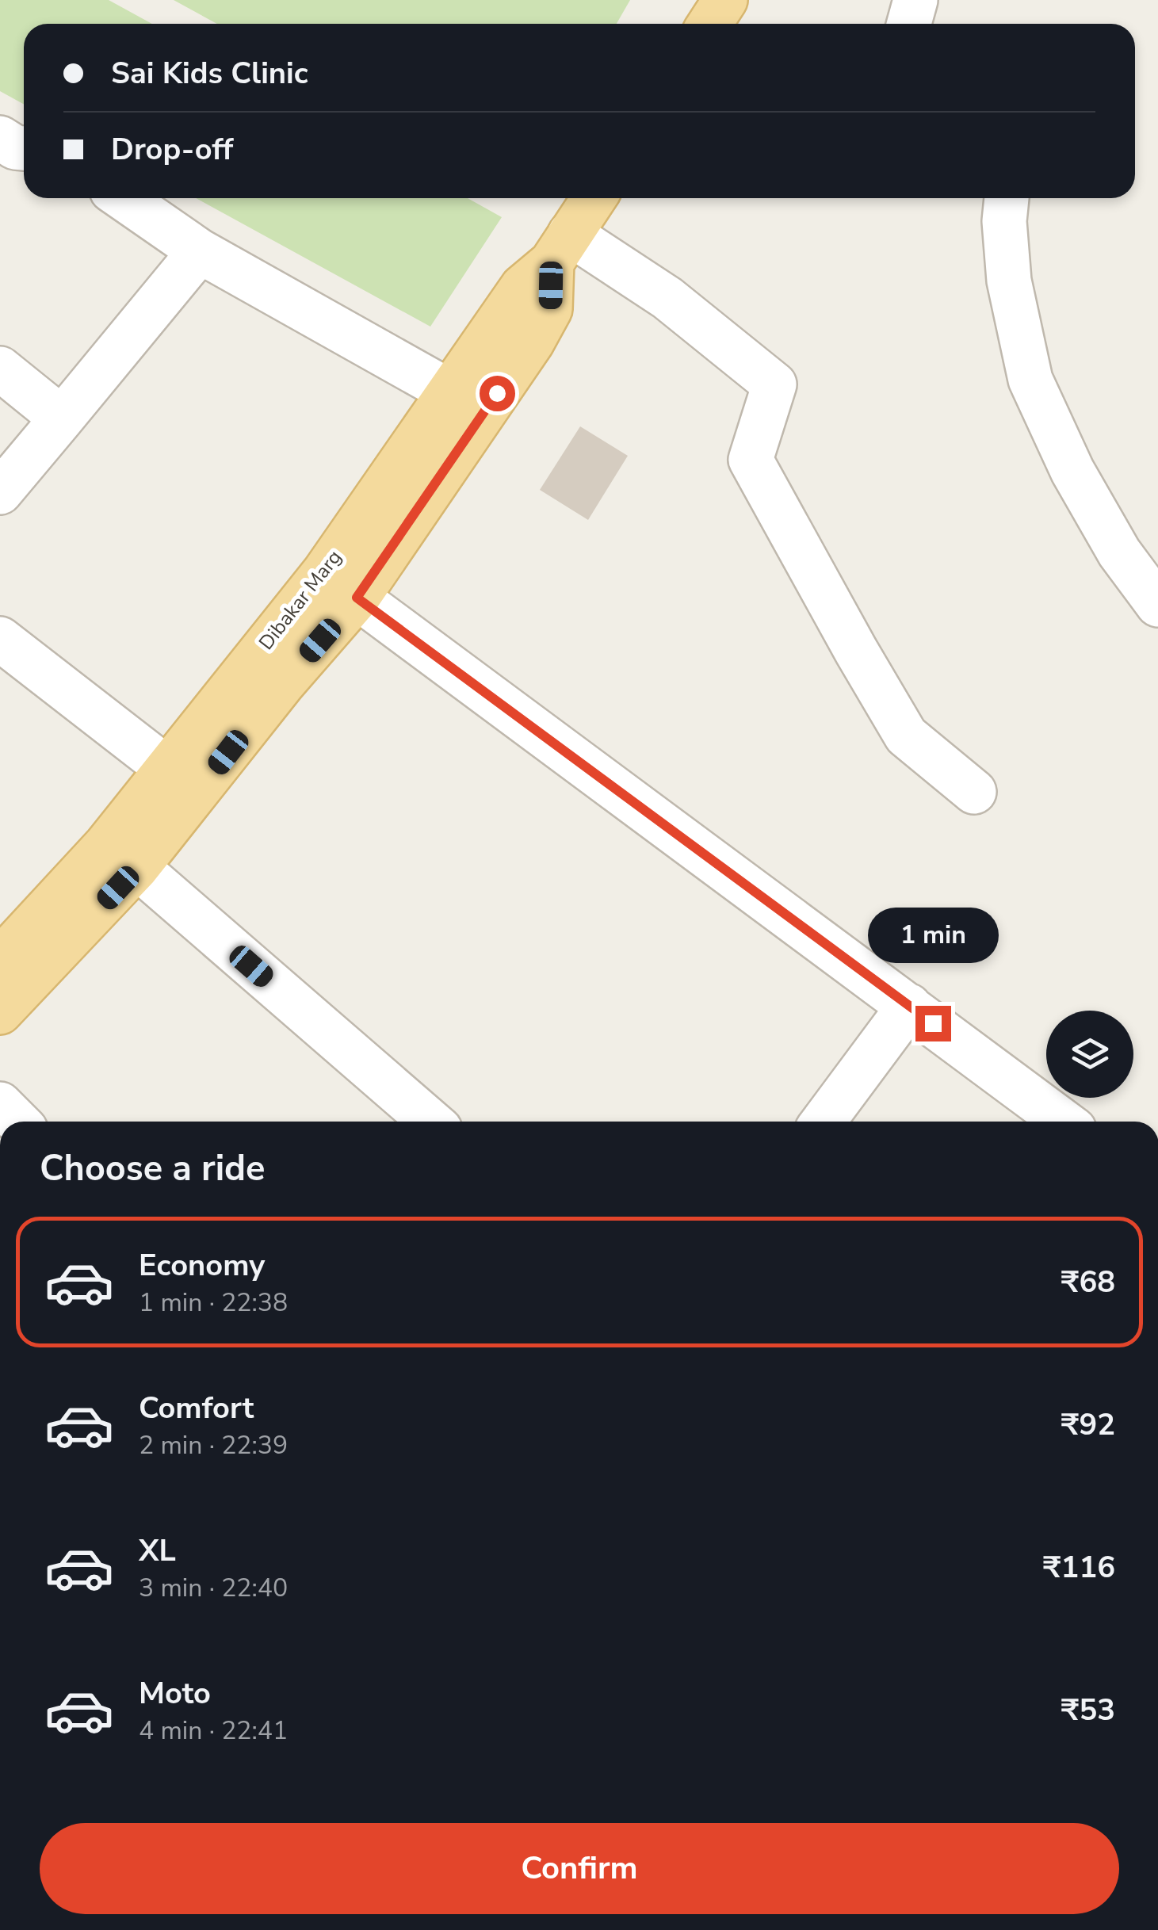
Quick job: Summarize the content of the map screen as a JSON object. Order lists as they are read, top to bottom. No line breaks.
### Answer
{"streets":{"main road":["Dibakar Marg"]},"page":{"banner":["Sai Kids Clinic","Drop-off"],"bubble":"1 min","heading":"Choose a ride","list":[{"name":"Economy","note":"1 min · 22:38","value":"₹68"},{"name":"Comfort","note":"2 min · 22:39","value":"₹92"},{"name":"XL","note":"3 min · 22:40","value":"₹116"},{"name":"Moto","note":"4 min · 22:41","value":"₹53"}],"buttons":"Confirm"}}
